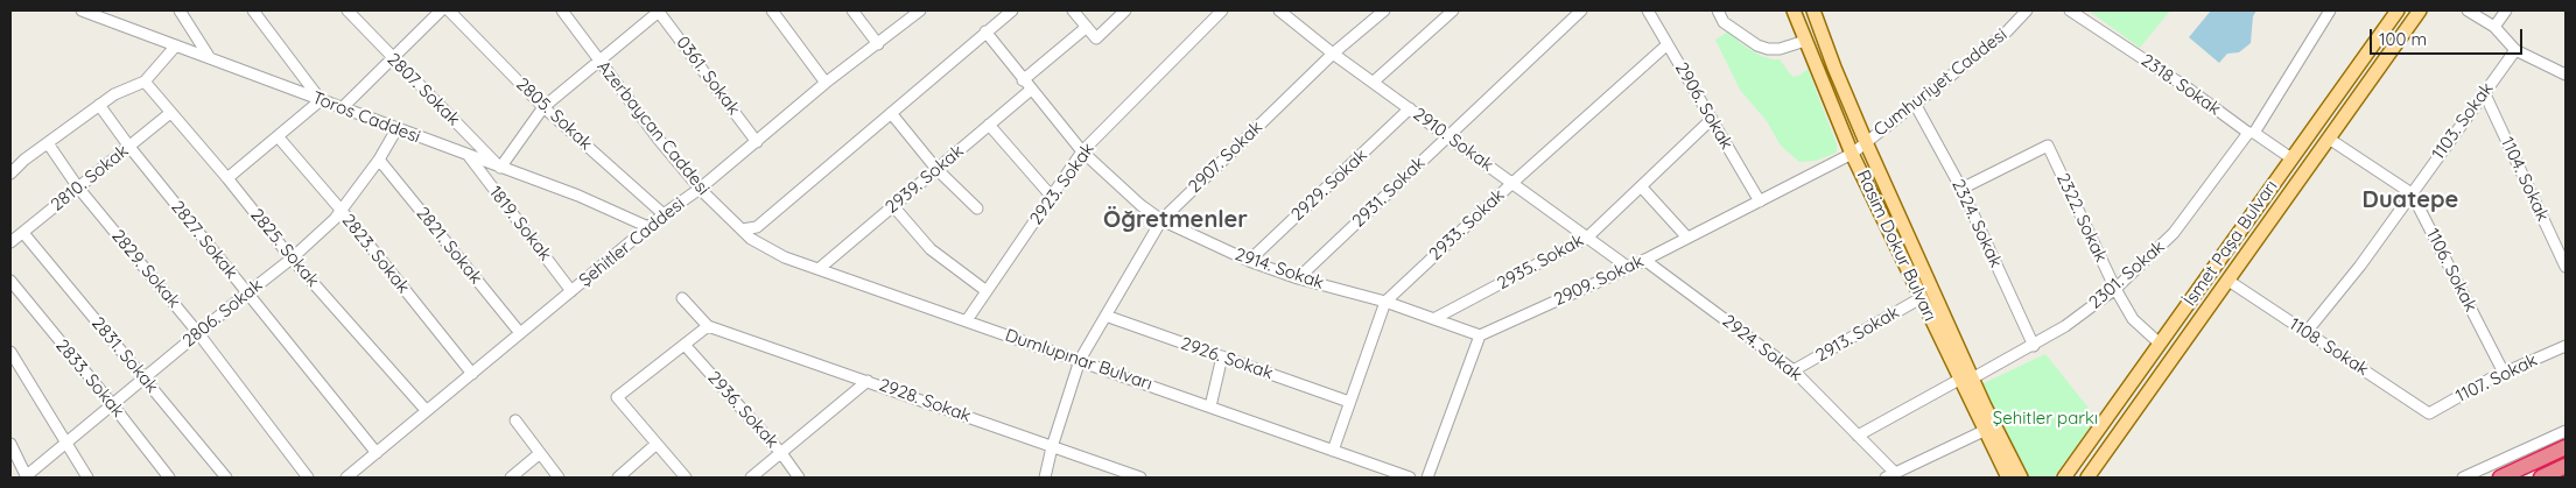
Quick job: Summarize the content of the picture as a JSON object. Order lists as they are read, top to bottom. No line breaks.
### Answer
{"streets":{"main road":["İsmet Paşa Bulvarı","Rasim Dokur Bulvarı"],"street":["0361. Sokak","Cumhuriyet Caddesi","2318. Sokak","2807. Sokak","2906. Sokak","2805. Sokak","Toros Caddesi","1103. Sokak","Azerbaycan Caddesi","2910. Sokak","2907. Sokak","2810. Sokak","2939. Sokak","1104. Sokak","2923. Sokak","2929. Sokak","2931. Sokak","2322. Sokak","1819. Sokak","2324. Sokak","2933. Sokak","2827. Sokak","Şehitler Caddesi","2821. Sokak","2825. Sokak","2823. Sokak","2935. Sokak","2829. Sokak","2914. Sokak","1106. Sokak","2301. Sokak","2909. Sokak","2806. Sokak","2913. Sokak","1108. Sokak","2924. Sokak","2831. Sokak","2926. Sokak","Dumlupınar Bulvarı","2833. Sokak","1107. Sokak","2928. Sokak","2936. Sokak"]},"crossings":[["0361. Sokak","Şehitler Caddesi"],["Cumhuriyet Caddesi","2324. Sokak"],["Cumhuriyet Caddesi","Rasim Dokur Bulvarı"],["Cumhuriyet Caddesi","2909. Sokak"],["2318. Sokak","İsmet Paşa Bulvarı"],["2318. Sokak","2301. Sokak"],["2807. Sokak","Toros Caddesi"],["2906. Sokak","2933. Sokak"],["2906. Sokak","2935. Sokak"],["2906. Sokak","2909. Sokak"],["2805. Sokak","Şehitler Caddesi"],["Toros Caddesi","1819. Sokak"],["Toros Caddesi","Şehitler Caddesi"],["Toros Caddesi","2806. Sokak"],["1103. Sokak","1104. Sokak"],["1103. Sokak","1106. Sokak"],["1103. Sokak","1108. Sokak"],["Azerbaycan Caddesi","Şehitler Caddesi"],["Azerbaycan Caddesi","Dumlupınar Bulvarı"],["2910. Sokak","2907. Sokak"],["2910. Sokak","2929. Sokak"],["2910. Sokak","2931. Sokak"],["2910. Sokak","2933. Sokak"],["2910. Sokak","2935. Sokak"],["2910. Sokak","2909. Sokak"],["2907. Sokak","2914. Sokak"],["2907. Sokak","2926. Sokak"],["2907. Sokak","Dumlupınar Bulvarı"],["2907. Sokak","2928. Sokak"],["2810. Sokak","2827. Sokak"],["2810. Sokak","2825. Sokak"],["2810. Sokak","2829. Sokak"],["2810. Sokak","2831. Sokak"],["2939. Sokak","2914. Sokak"],["2939. Sokak","Dumlupınar Bulvarı"],["2923. Sokak","2914. Sokak"],["2923. Sokak","Dumlupınar Bulvarı"],["2929. Sokak","2914. Sokak"],["2931. Sokak","2914. Sokak"],["2322. Sokak","2324. Sokak"],["2322. Sokak","İsmet Paşa Bulvarı"],["2322. Sokak","2301. Sokak"],["1819. Sokak","Şehitler Caddesi"],["2324. Sokak","2301. Sokak"],["2933. Sokak","2914. Sokak"],["2933. Sokak","2926. Sokak"],["2933. Sokak","Dumlupınar Bulvarı"],["2827. Sokak","Şehitler Caddesi"],["2827. Sokak","2806. Sokak"],["Şehitler Caddesi","2821. Sokak"],["Şehitler Caddesi","2825. Sokak"],["Şehitler Caddesi","2823. Sokak"],["İsmet Paşa Bulvarı","1106. Sokak"],["İsmet Paşa Bulvarı","1108. Sokak"],["2821. Sokak","2806. Sokak"],["Rasim Dokur Bulvarı","2301. Sokak"],["Rasim Dokur Bulvarı","2909. Sokak"],["Rasim Dokur Bulvarı","2913. Sokak"],["2825. Sokak","2806. Sokak"],["2823. Sokak","2806. Sokak"],["2935. Sokak","2914. Sokak"],["2829. Sokak","2806. Sokak"],["2914. Sokak","2909. Sokak"],["1106. Sokak","1107. Sokak"],["2301. Sokak","2924. Sokak"],["2909. Sokak","2924. Sokak"],["2806. Sokak","2831. Sokak"],["2806. Sokak","2833. Sokak"],["2913. Sokak","2924. Sokak"],["1108. Sokak","1107. Sokak"]],"districts":["Duatepe","Öğretmenler"],"parks":["Şehitler parkı"],"scale_bar":"100 m"}
